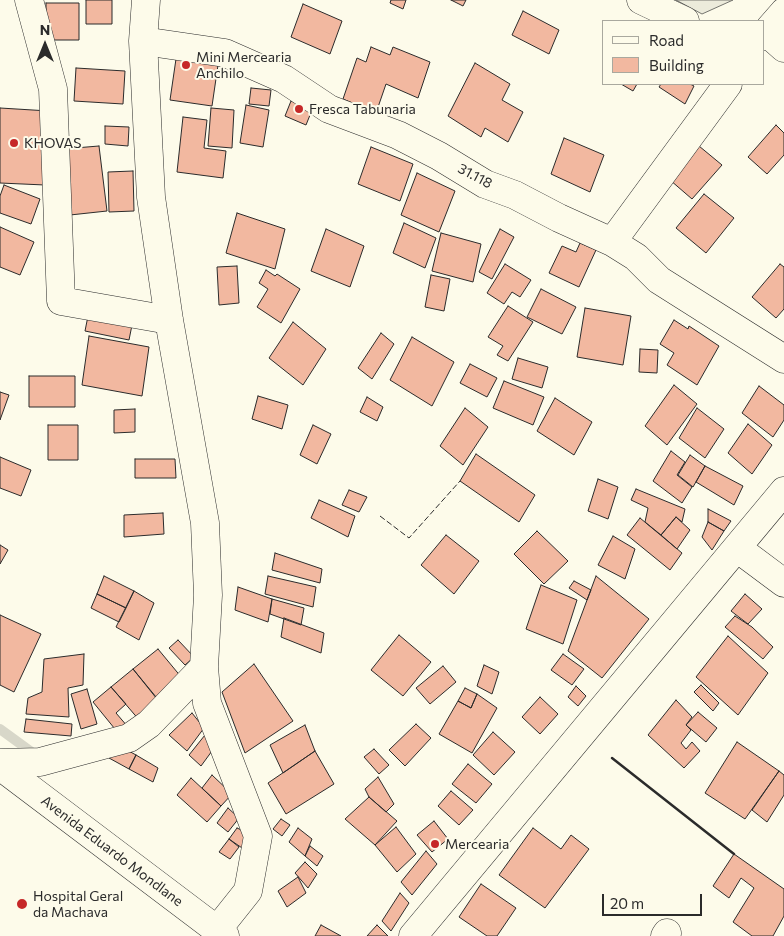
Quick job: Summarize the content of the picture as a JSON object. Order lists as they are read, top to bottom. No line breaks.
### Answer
{"streets":{"street":["31.118","Avenida Eduardo Mondlane"]},"places":["Mini Mercearia Anchilo","Fresca Tabunaria","KHOVAS","Mercearia","Hospital Geral da Machava"],"legend":["Road","Building"],"scale_bar":"20 m","north":"top"}
